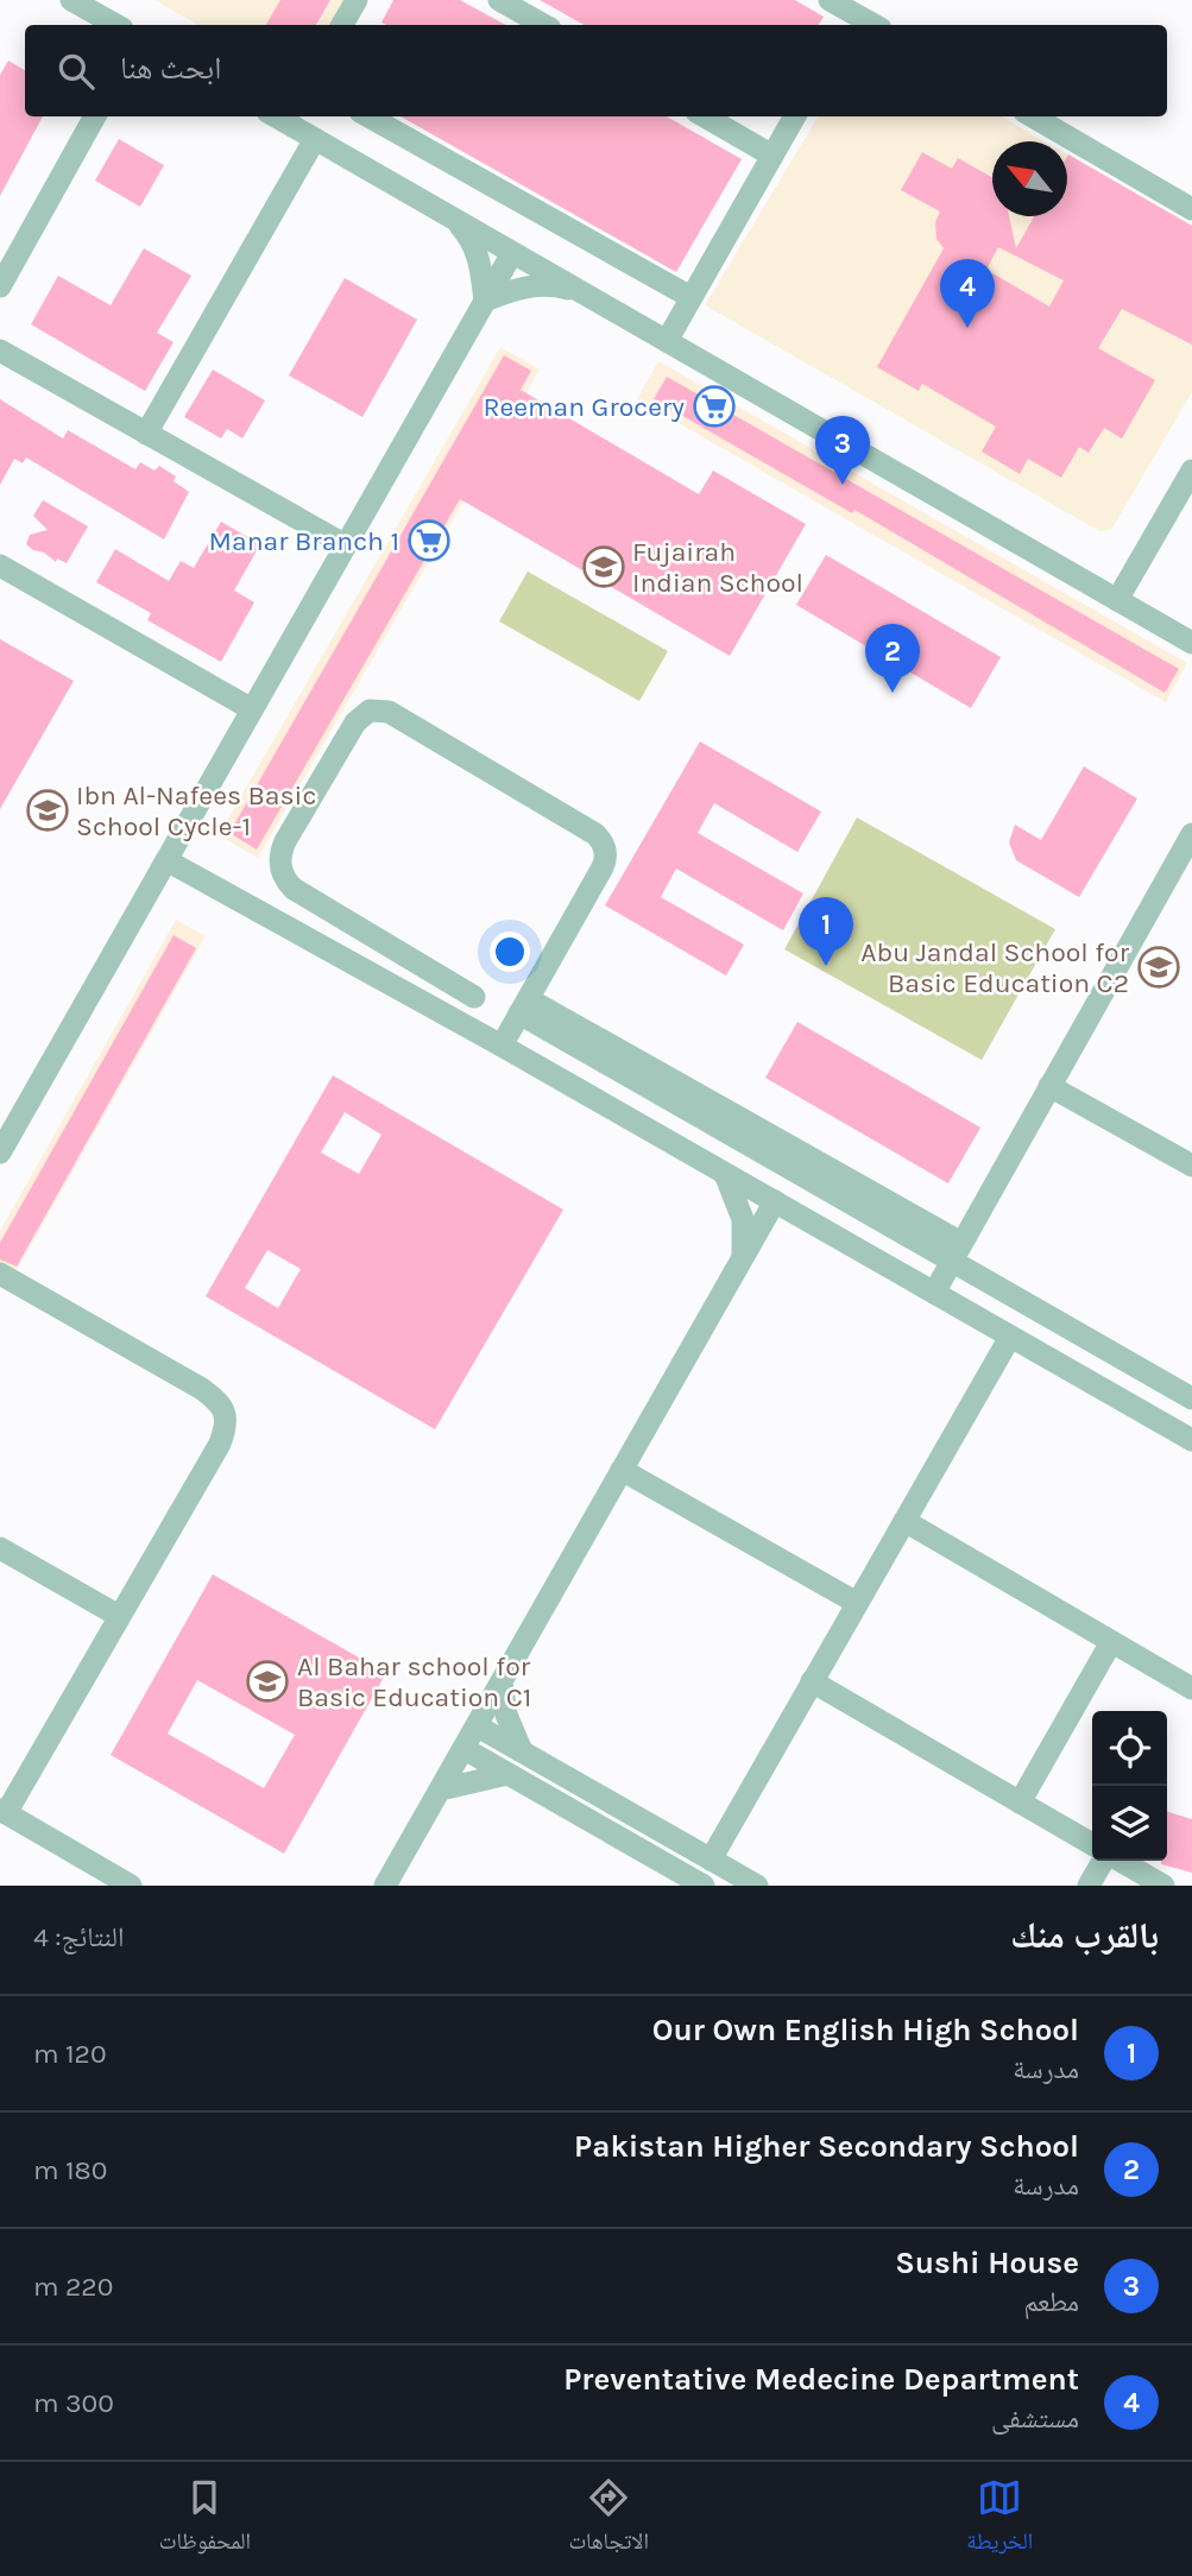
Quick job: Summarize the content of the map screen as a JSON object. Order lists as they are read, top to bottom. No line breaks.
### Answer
{"places":{"supermarket":["Reeman Grocery","Manar Branch 1"],"school or university":["Fujairah Indian School","Ibn Al-Nafees Basic School Cycle-1","Abu Jandal School for Basic Education C2","Al Bahar school for Basic Education C1"]},"north":"top left","page":{"search":"ابحث هنا","pins":["4","3","2","1"],"heading":["بالقرب منك","النتائج: 4"],"list":[{"mark":"1","name":"Our Own English High School","note":"مدرسة","value":"120 m"},{"mark":"2","name":"Pakistan Higher Secondary School","note":"مدرسة","value":"180 m"},{"mark":"3","name":"Sushi House","note":"مطعم","value":"220 m"},{"mark":"4","name":"Preventative Medecine Department","note":"مستشفى","value":"300 m"}],"nav":["الخريطة","الاتجاهات","المحفوظات"]}}
